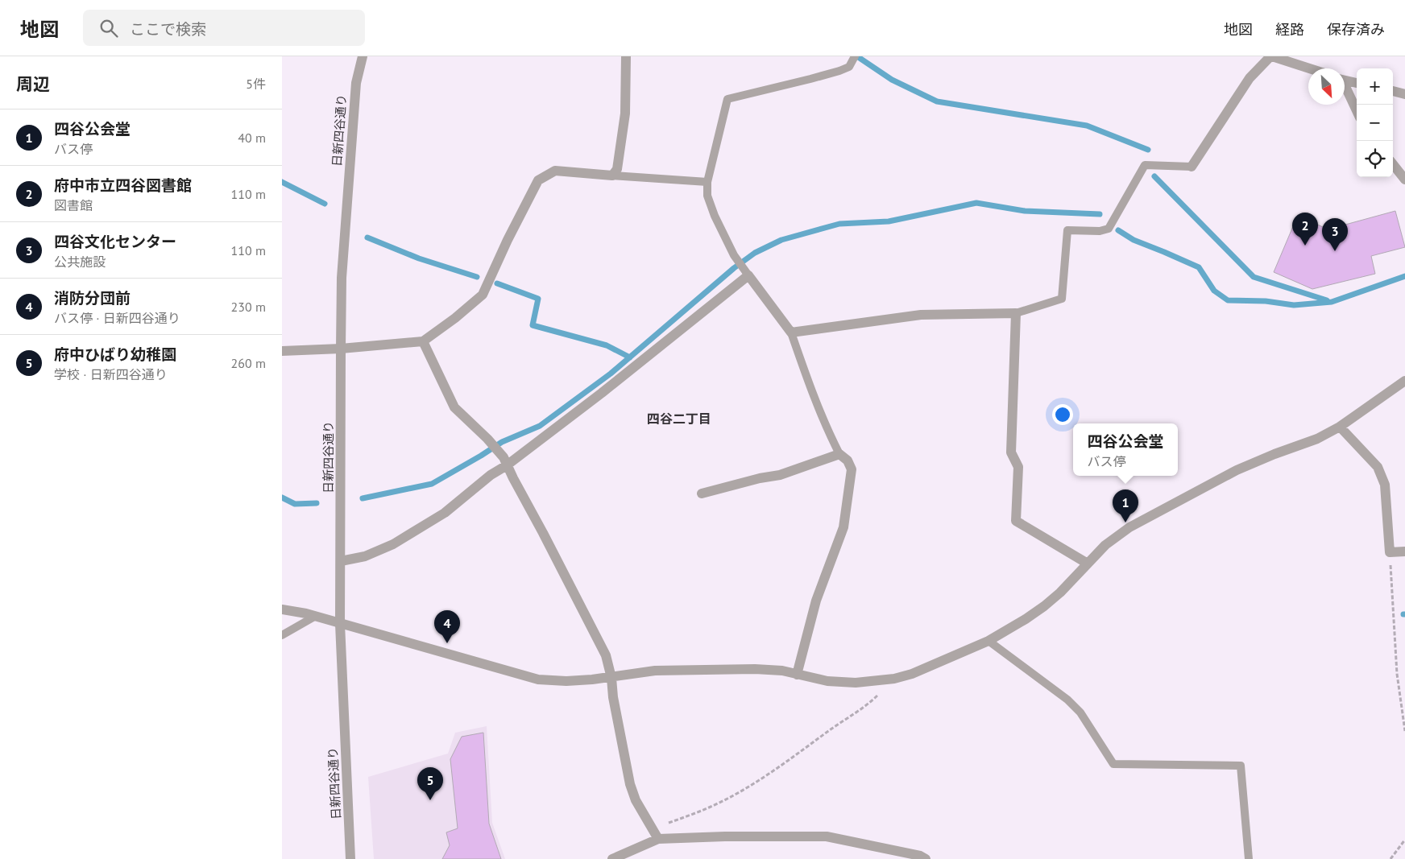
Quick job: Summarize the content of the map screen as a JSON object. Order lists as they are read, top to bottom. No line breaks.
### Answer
{"streets":{"street":["日新四谷通り"]},"districts":["四谷二丁目"],"north":"bottom right","page":{"header":"地図","search":"ここで検索","nav":["地図","経路","保存済み"],"heading":["周辺","5件"],"map_buttons":["+","−"],"list":[{"mark":"1","name":"四谷公会堂","note":"バス停","value":"40 m"},{"mark":"2","name":"府中市立四谷図書館","note":"図書館","value":"110 m"},{"mark":"3","name":"四谷文化センター","note":"公共施設","value":"110 m"},{"mark":"4","name":"消防分団前","note":"バス停 · 日新四谷通り","value":"230 m"},{"mark":"5","name":"府中ひばり幼稚園","note":"学校 · 日新四谷通り","value":"260 m"}],"pins":["2","3","1","4","5"],"popup":["四谷公会堂","バス停"]}}
